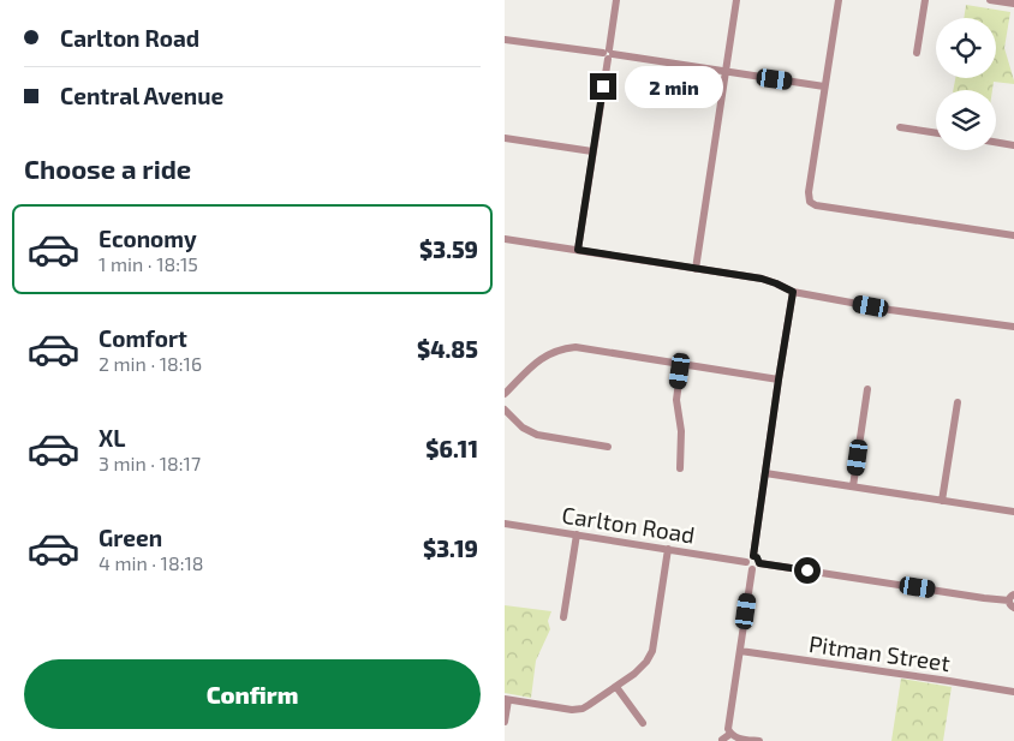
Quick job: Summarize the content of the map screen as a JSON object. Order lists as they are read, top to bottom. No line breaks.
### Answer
{"streets":{"street":["Carlton Road","Pitman Street"]},"page":{"banner":["Carlton Road","Central Avenue"],"bubble":"2 min","heading":"Choose a ride","list":[{"name":"Economy","note":"1 min · 18:15","value":"$3.59"},{"name":"Comfort","note":"2 min · 18:16","value":"$4.85"},{"name":"XL","note":"3 min · 18:17","value":"$6.11"},{"name":"Green","note":"4 min · 18:18","value":"$3.19"}],"buttons":"Confirm"}}
